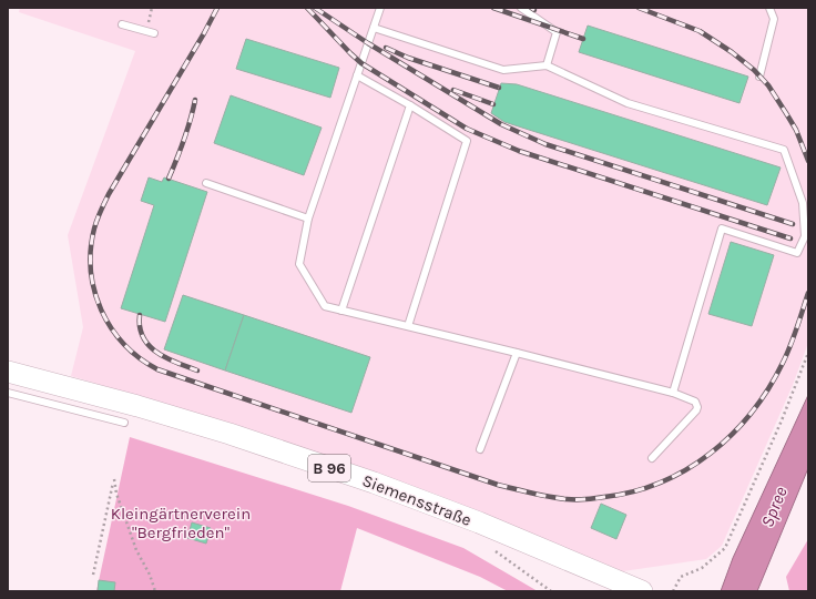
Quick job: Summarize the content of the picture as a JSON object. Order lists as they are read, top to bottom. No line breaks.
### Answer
{"streets":{"main road":["B 96","Siemensstraße"]},"water":["Spree"],"parks":["Kleingärtnerverein \"Bergfrieden\""]}
